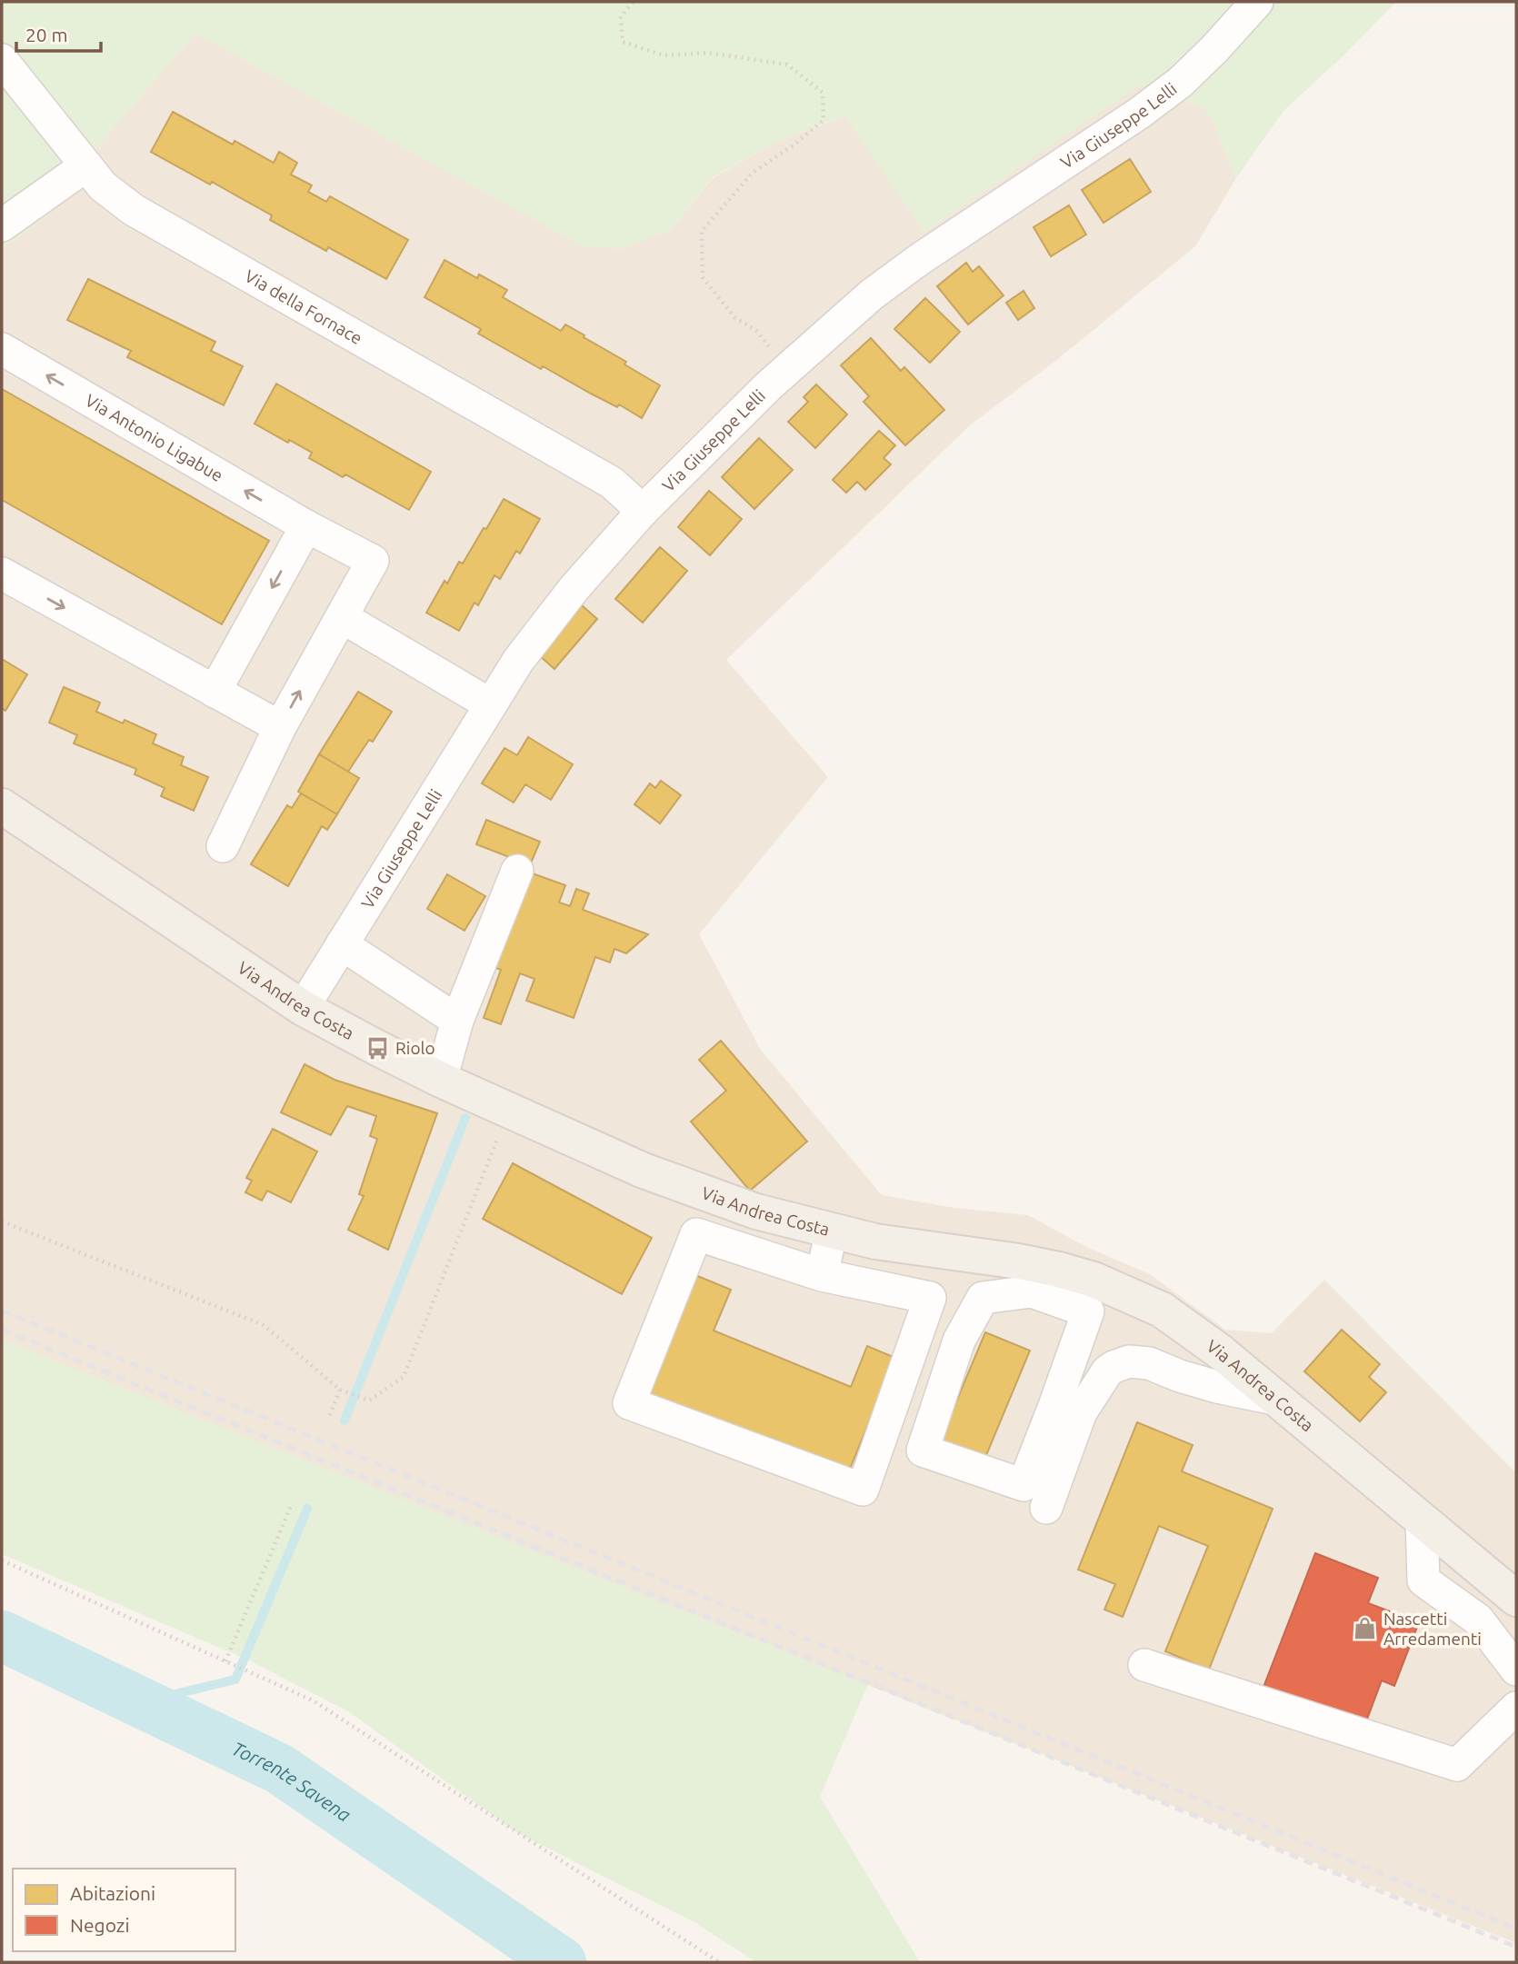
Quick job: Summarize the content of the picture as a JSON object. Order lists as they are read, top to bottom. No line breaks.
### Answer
{"streets":{"main road":["Via Andrea Costa"],"street":["Via Giuseppe Lelli","Via della Fornace","Via Antonio Ligabue"]},"crossings":[["Via Giuseppe Lelli","Via della Fornace"],["Via Giuseppe Lelli","Via Andrea Costa"]],"water":["Torrente Savena"],"places":{"bus stop":["Riolo"],"shop":["Nascetti Arredamenti"]},"legend":["Abitazioni","Negozi"],"scale_bar":"20 m"}
